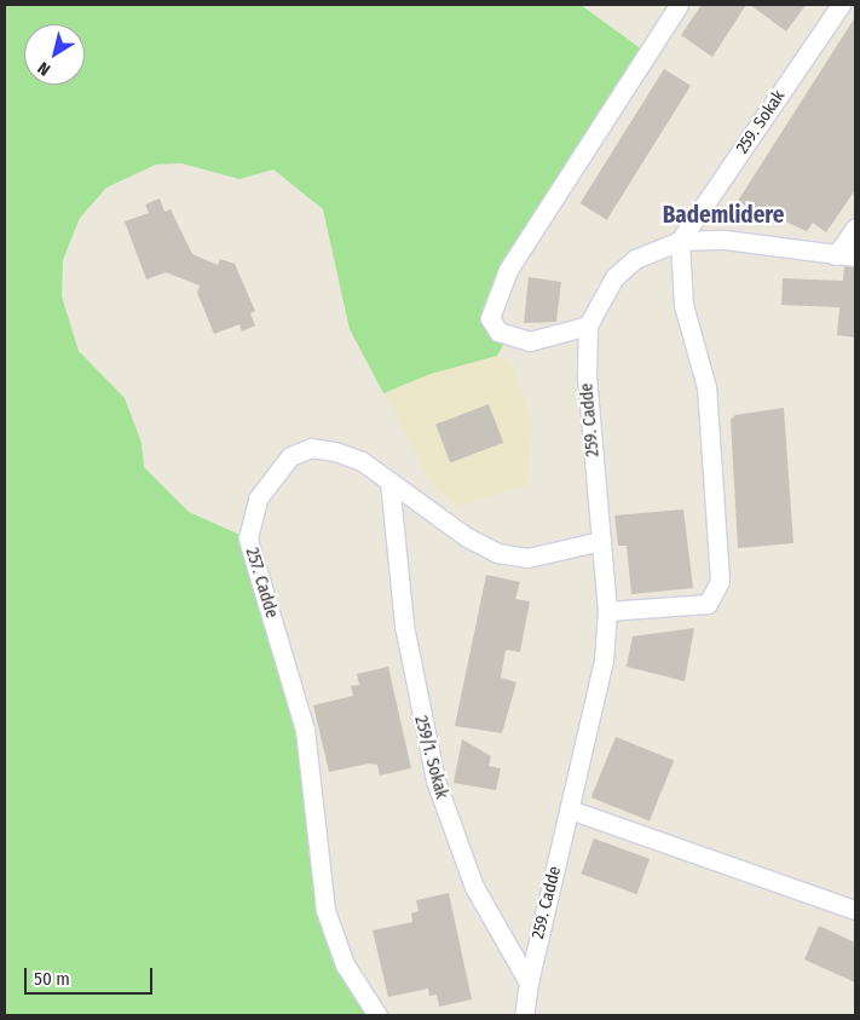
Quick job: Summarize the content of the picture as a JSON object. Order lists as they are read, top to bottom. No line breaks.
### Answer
{"streets":{"street":["259. Sokak","259. Cadde","257. Cadde","259/1. Sokak"]},"crossings":[["259. Cadde","257. Cadde"],["259. Cadde","259/1. Sokak"],["257. Cadde","259/1. Sokak"]],"districts":["Bademlidere"],"scale_bar":"50 m","north":"bottom left"}
